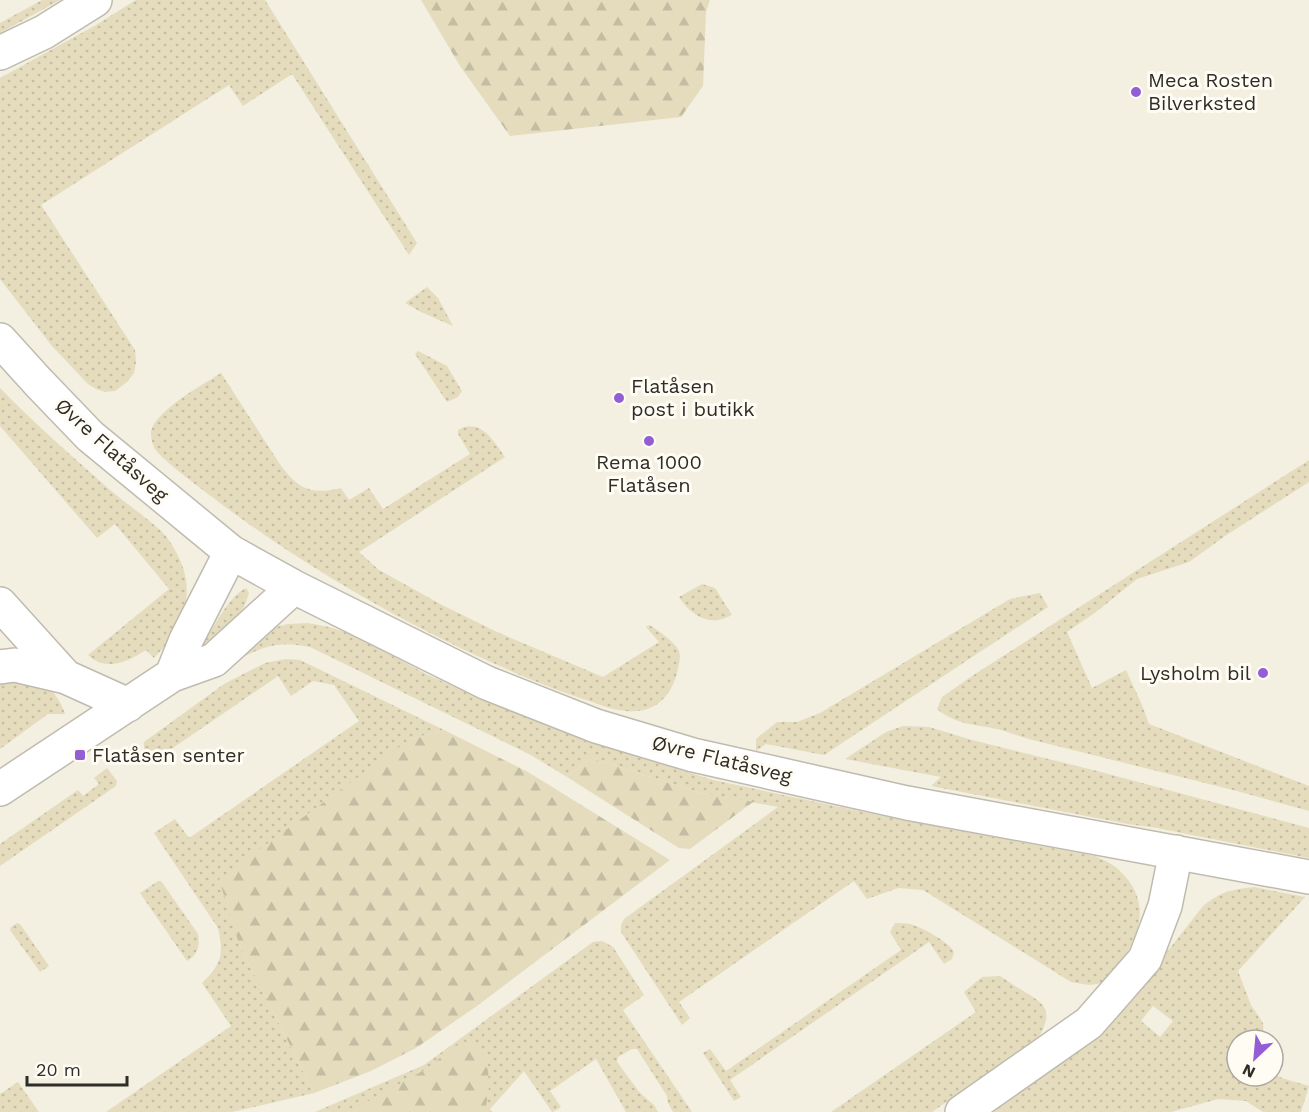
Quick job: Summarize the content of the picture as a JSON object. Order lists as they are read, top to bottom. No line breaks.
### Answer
{"streets":{"street":["Øvre Flatåsveg"]},"places":{"other":["Meca Rosten Bilverksted","Flatåsen post i butikk","Rema 1000 Flatåsen","Lysholm bil"],"transit":["Flatåsen senter"]},"scale_bar":"20 m","north":"bottom left"}
